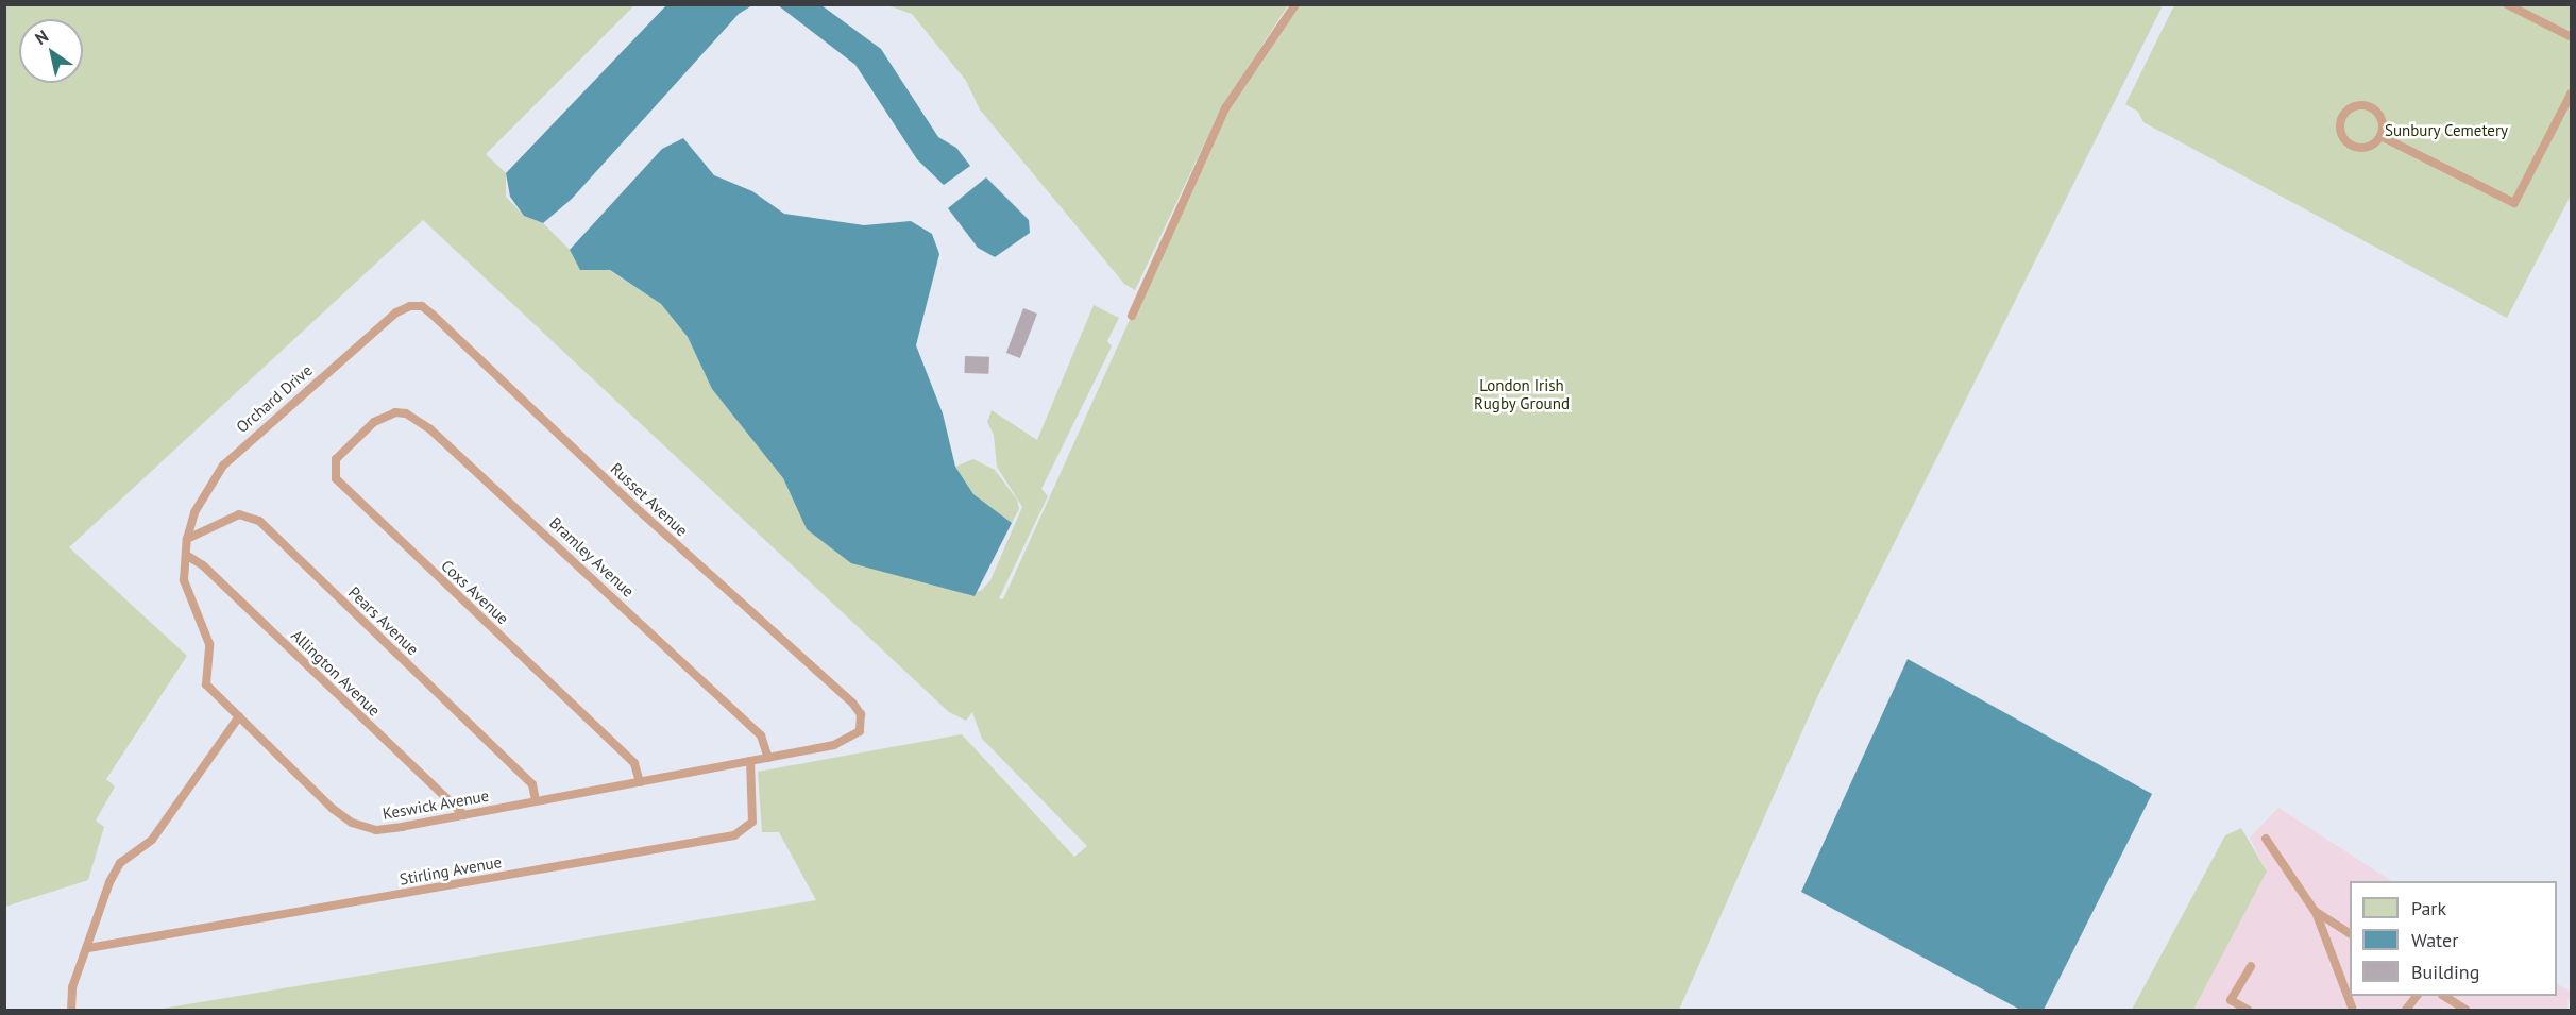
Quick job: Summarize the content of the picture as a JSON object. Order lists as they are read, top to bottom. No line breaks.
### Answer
{"streets":{"lane":["Orchard Drive","Russet Avenue","Bramley Avenue","Coxs Avenue","Pears Avenue","Allington Avenue","Keswick Avenue","Stirling Avenue"]},"crossings":[["Orchard Drive","Russet Avenue"],["Orchard Drive","Pears Avenue"],["Orchard Drive","Keswick Avenue"],["Russet Avenue","Keswick Avenue"],["Bramley Avenue","Coxs Avenue"],["Bramley Avenue","Keswick Avenue"],["Coxs Avenue","Keswick Avenue"],["Pears Avenue","Keswick Avenue"],["Allington Avenue","Keswick Avenue"],["Keswick Avenue","Stirling Avenue"]],"parks":["Sunbury Cemetery","London Irish Rugby Ground"],"legend":["Park","Water","Building"],"north":"top left"}
